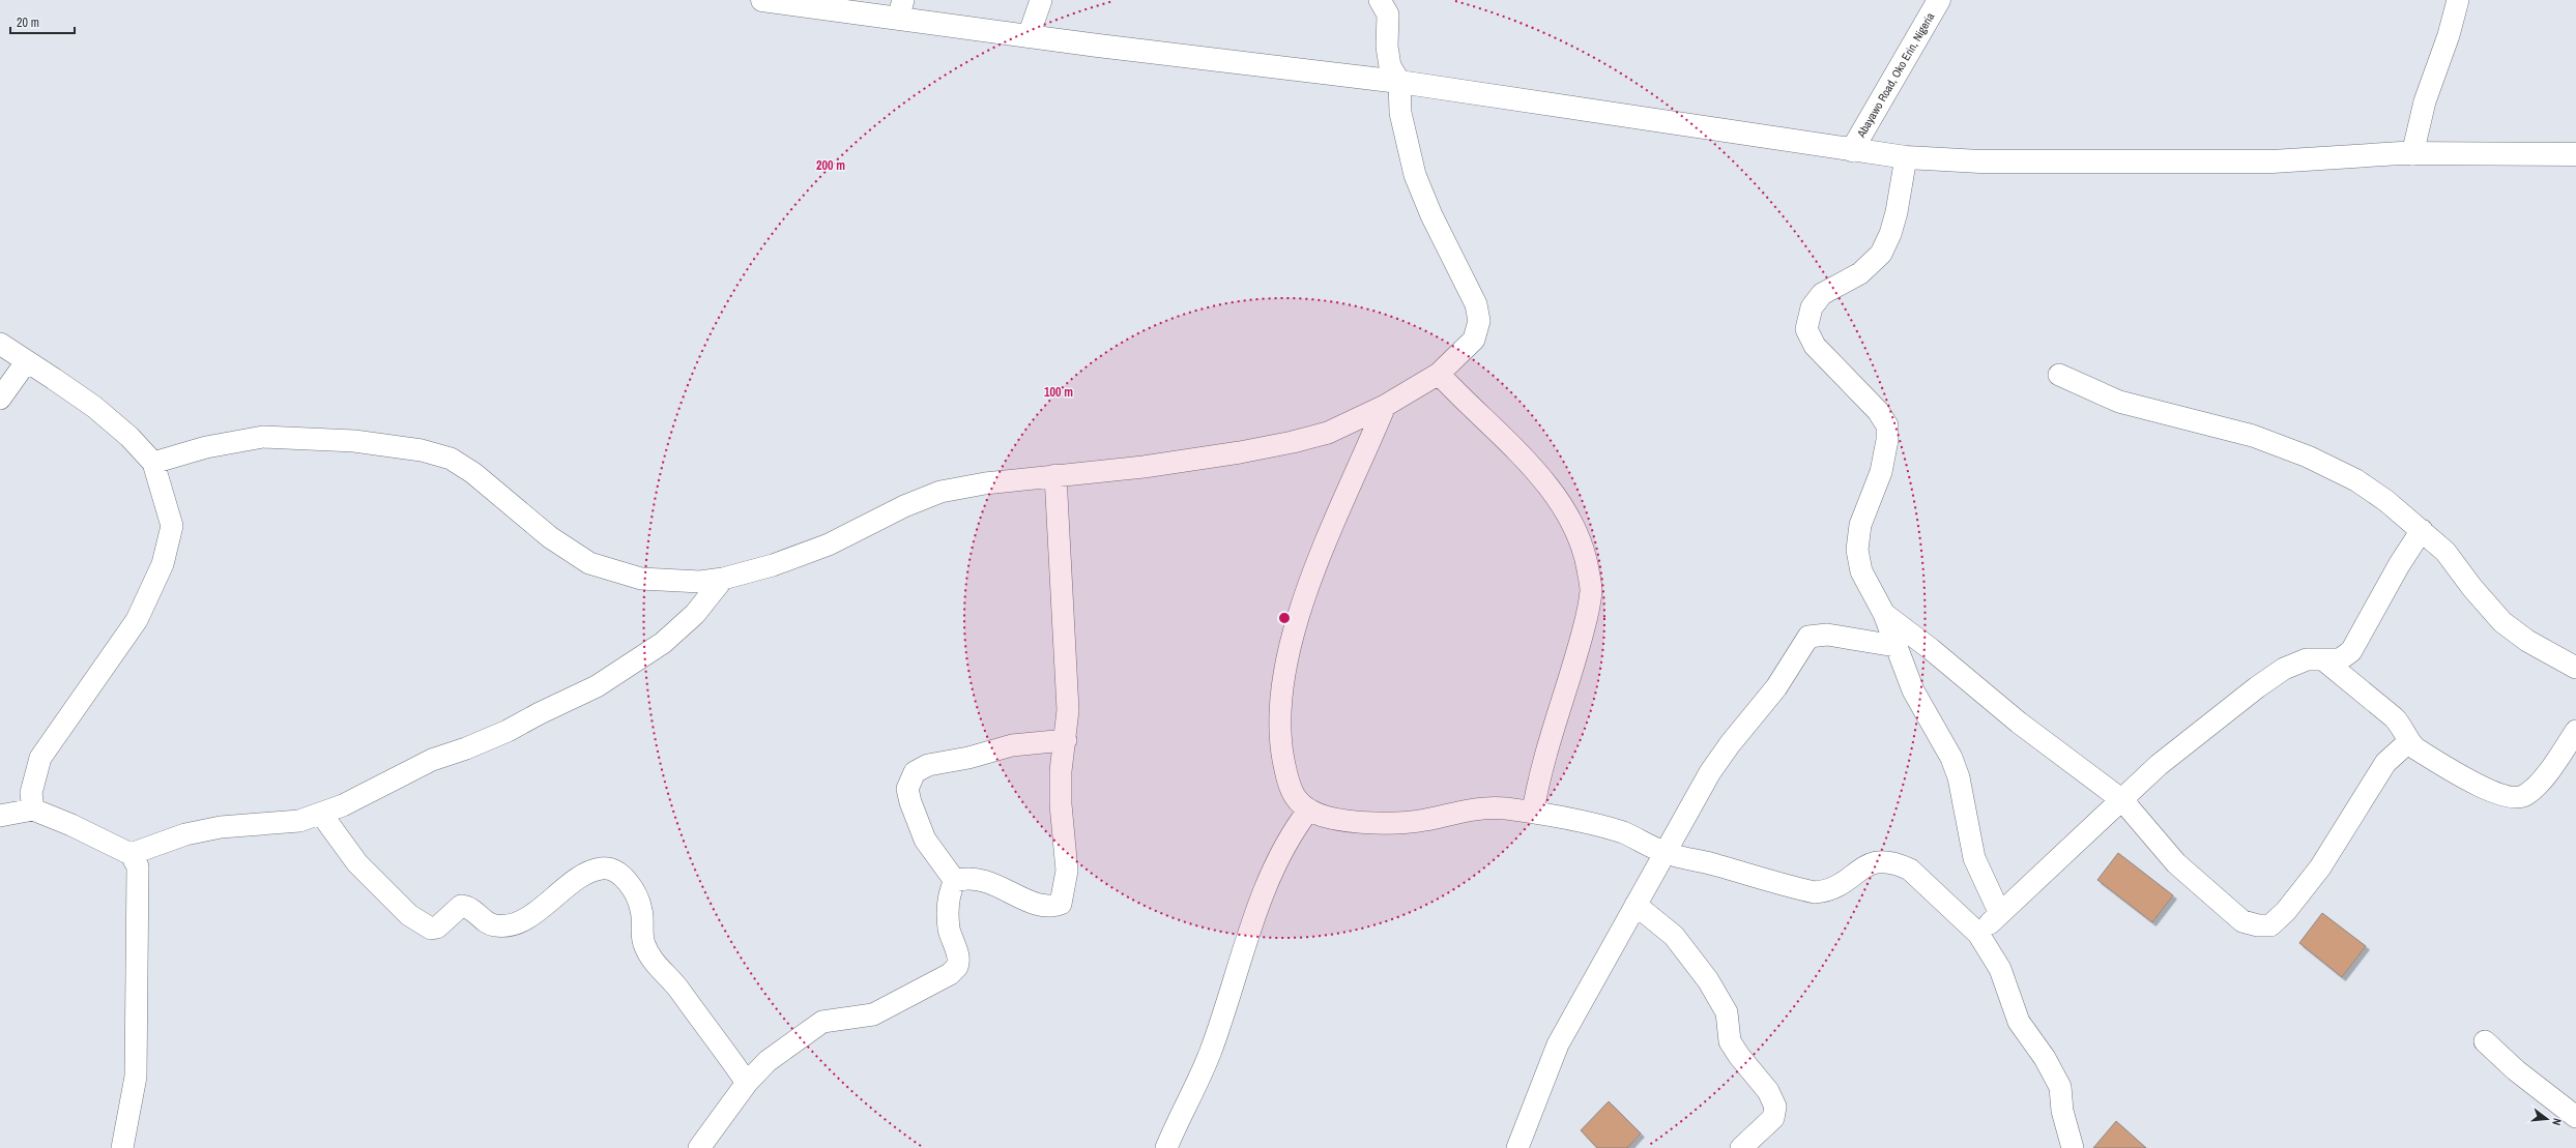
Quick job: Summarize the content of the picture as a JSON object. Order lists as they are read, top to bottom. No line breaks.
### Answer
{"streets":{"street":["Abayawo Road, Oko Erin, Nigeria"]},"scale_bar":"20 m","north":"right","rings":["200 m","100 m"]}
